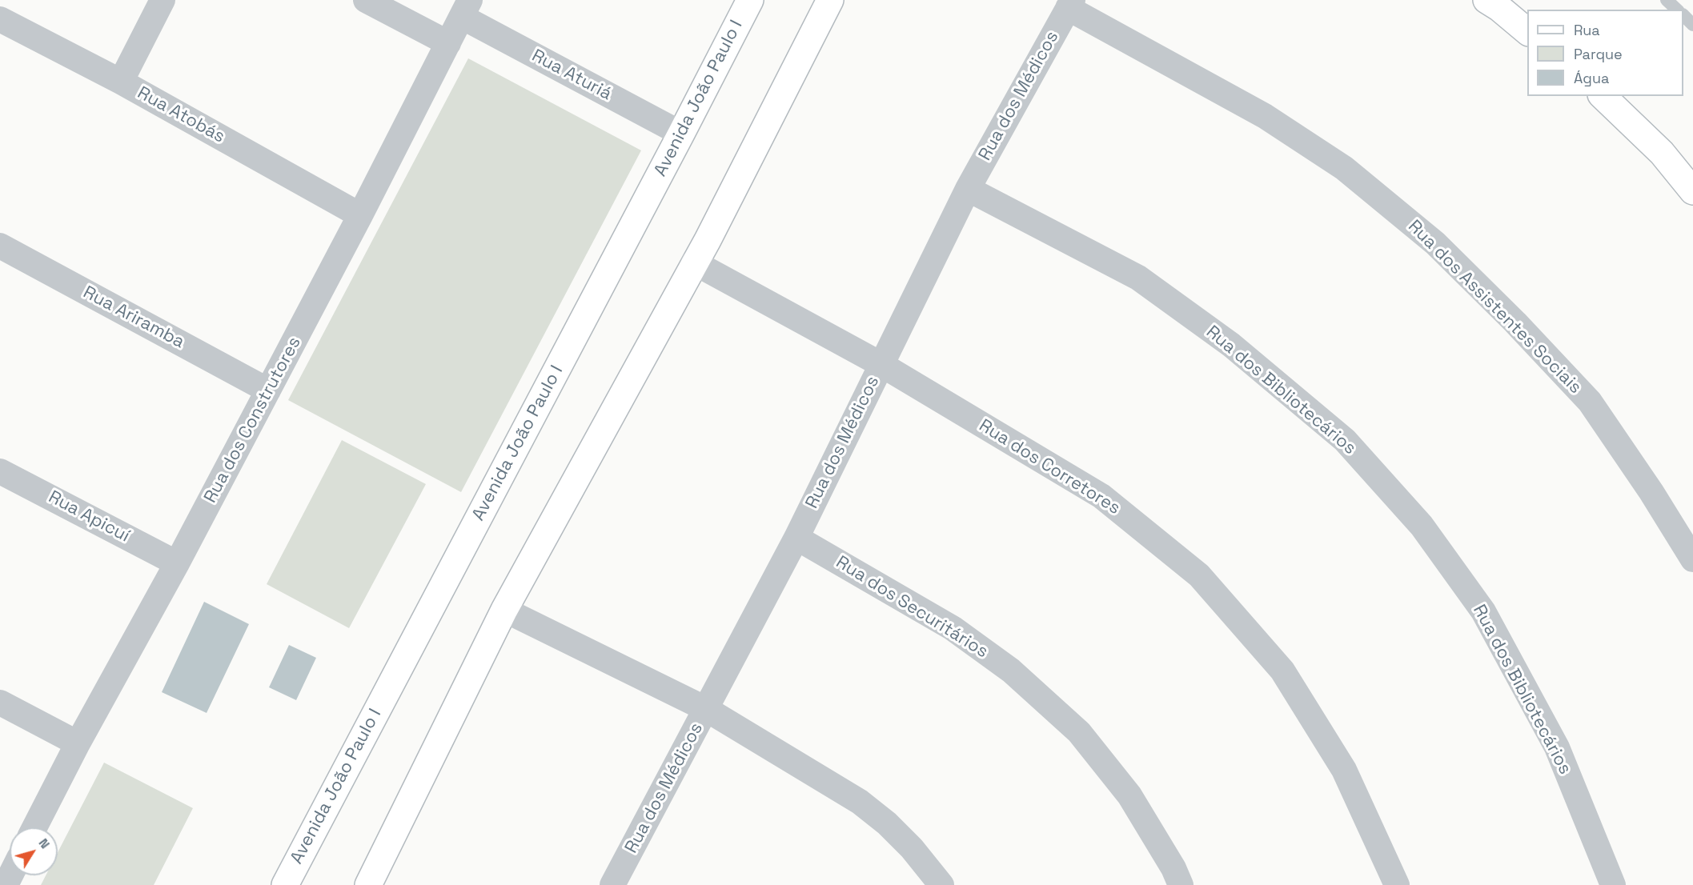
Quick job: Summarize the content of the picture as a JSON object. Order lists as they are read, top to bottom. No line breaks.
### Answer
{"streets":{"main road":["Avenida João Paulo I"],"street":["Rua Aturiá","Rua dos Médicos","Rua Atobás","Rua dos Assistentes Sociais","Rua Ariramba","Rua dos Bibliotecários","Rua dos Construtores","Rua dos Corretores","Rua Apicuí","Rua dos Securitários"]},"crossings":[["Rua Aturiá","Avenida João Paulo I"],["Rua Aturiá","Rua dos Construtores"],["Rua dos Médicos","Rua dos Assistentes Sociais"],["Rua dos Médicos","Rua dos Bibliotecários"],["Rua dos Médicos","Rua dos Corretores"],["Rua dos Médicos","Rua dos Securitários"],["Rua Atobás","Rua dos Construtores"],["Rua Ariramba","Rua dos Construtores"],["Rua dos Construtores","Rua Apicuí"]],"legend":["Rua","Parque","Água"],"north":"top right"}
